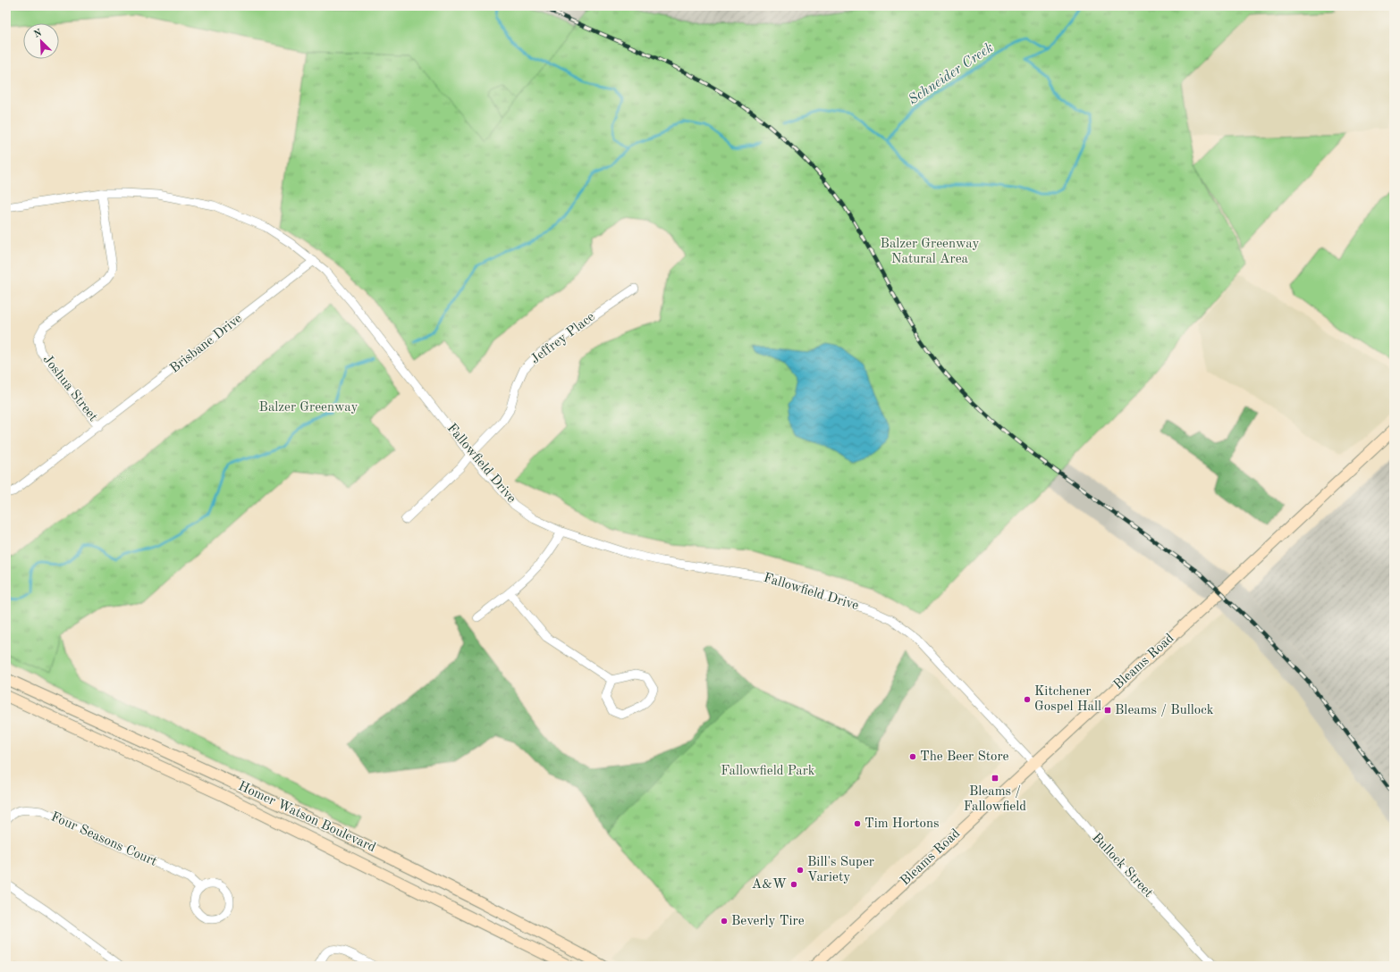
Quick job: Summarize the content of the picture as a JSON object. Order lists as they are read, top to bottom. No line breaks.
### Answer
{"streets":{"main road":["Bleams Road","Homer Watson Boulevard"],"street":["Jeffrey Place","Brisbane Drive","Joshua Street","Fallowfield Drive","Four Seasons Court","Bullock Street"]},"crossings":[["Jeffrey Place","Fallowfield Drive"],["Brisbane Drive","Joshua Street"],["Brisbane Drive","Fallowfield Drive"],["Joshua Street","Fallowfield Drive"],["Fallowfield Drive","Bleams Road"],["Fallowfield Drive","Bullock Street"],["Bleams Road","Bullock Street"]],"water":["Schneider Creek"],"parks":["Balzer Greenway Natural Area","Balzer Greenway","Fallowfield Park"],"places":{"other":["Kitchener Gospel Hall","The Beer Store","Tim Hortons","Bill's Super Variety","A&W","Beverly Tire"],"transit":["Bleams / Bullock","Bleams / Fallowfield"]},"north":"top left"}
